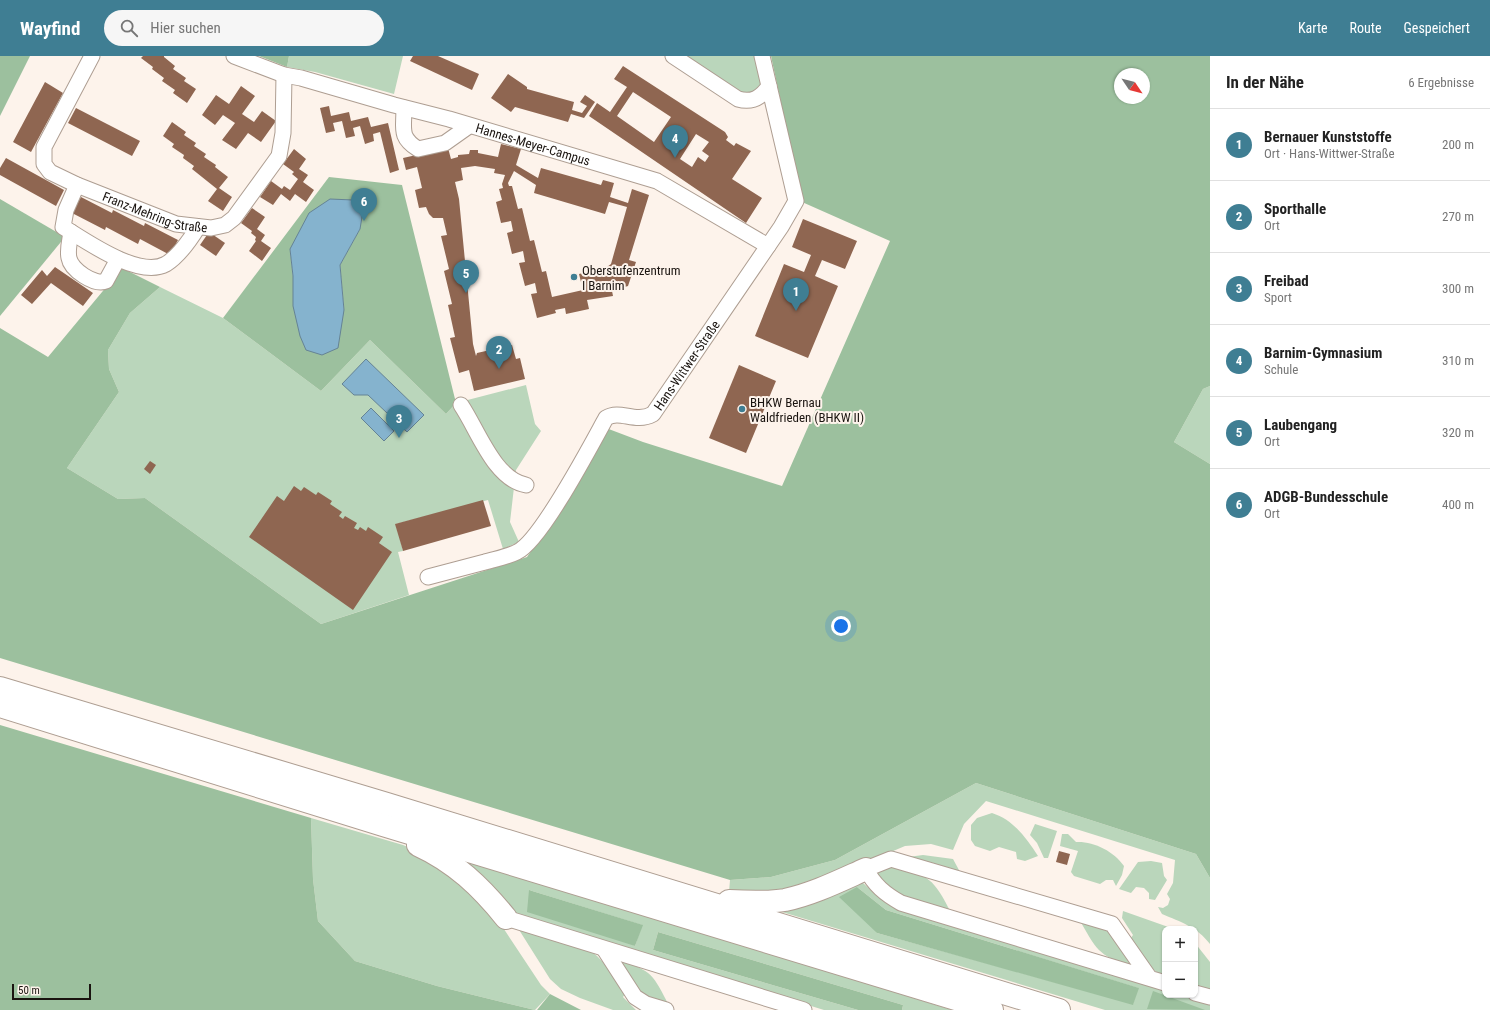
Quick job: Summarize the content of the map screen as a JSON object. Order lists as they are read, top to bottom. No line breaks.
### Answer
{"streets":{"street":["Hannes-Meyer-Campus","Franz-Mehring-Straße","Hans-Wittwer-Straße"]},"crossings":[["Hannes-Meyer-Campus","Franz-Mehring-Straße"],["Hannes-Meyer-Campus","Hans-Wittwer-Straße"]],"places":["Oberstufenzentrum I Barnim","BHKW Bernau Waldfrieden (BHKW II)"],"scale_bar":"50 m","north":"bottom right","page":{"header":"Wayfind","search":"Hier suchen","nav":["Karte","Route","Gespeichert"],"heading":["In der Nähe","6 Ergebnisse"],"list":[{"mark":"1","name":"Bernauer Kunststoffe","note":"Ort · Hans-Wittwer-Straße","value":"200 m"},{"mark":"2","name":"Sporthalle","note":"Ort","value":"270 m"},{"mark":"3","name":"Freibad","note":"Sport","value":"300 m"},{"mark":"4","name":"Barnim-Gymnasium","note":"Schule","value":"310 m"},{"mark":"5","name":"Laubengang","note":"Ort","value":"320 m"},{"mark":"6","name":"ADGB-Bundesschule","note":"Ort","value":"400 m"}],"pins":["4","6","5","1","2","3"],"map_buttons":["+","−"],"scale":"50 m"}}
